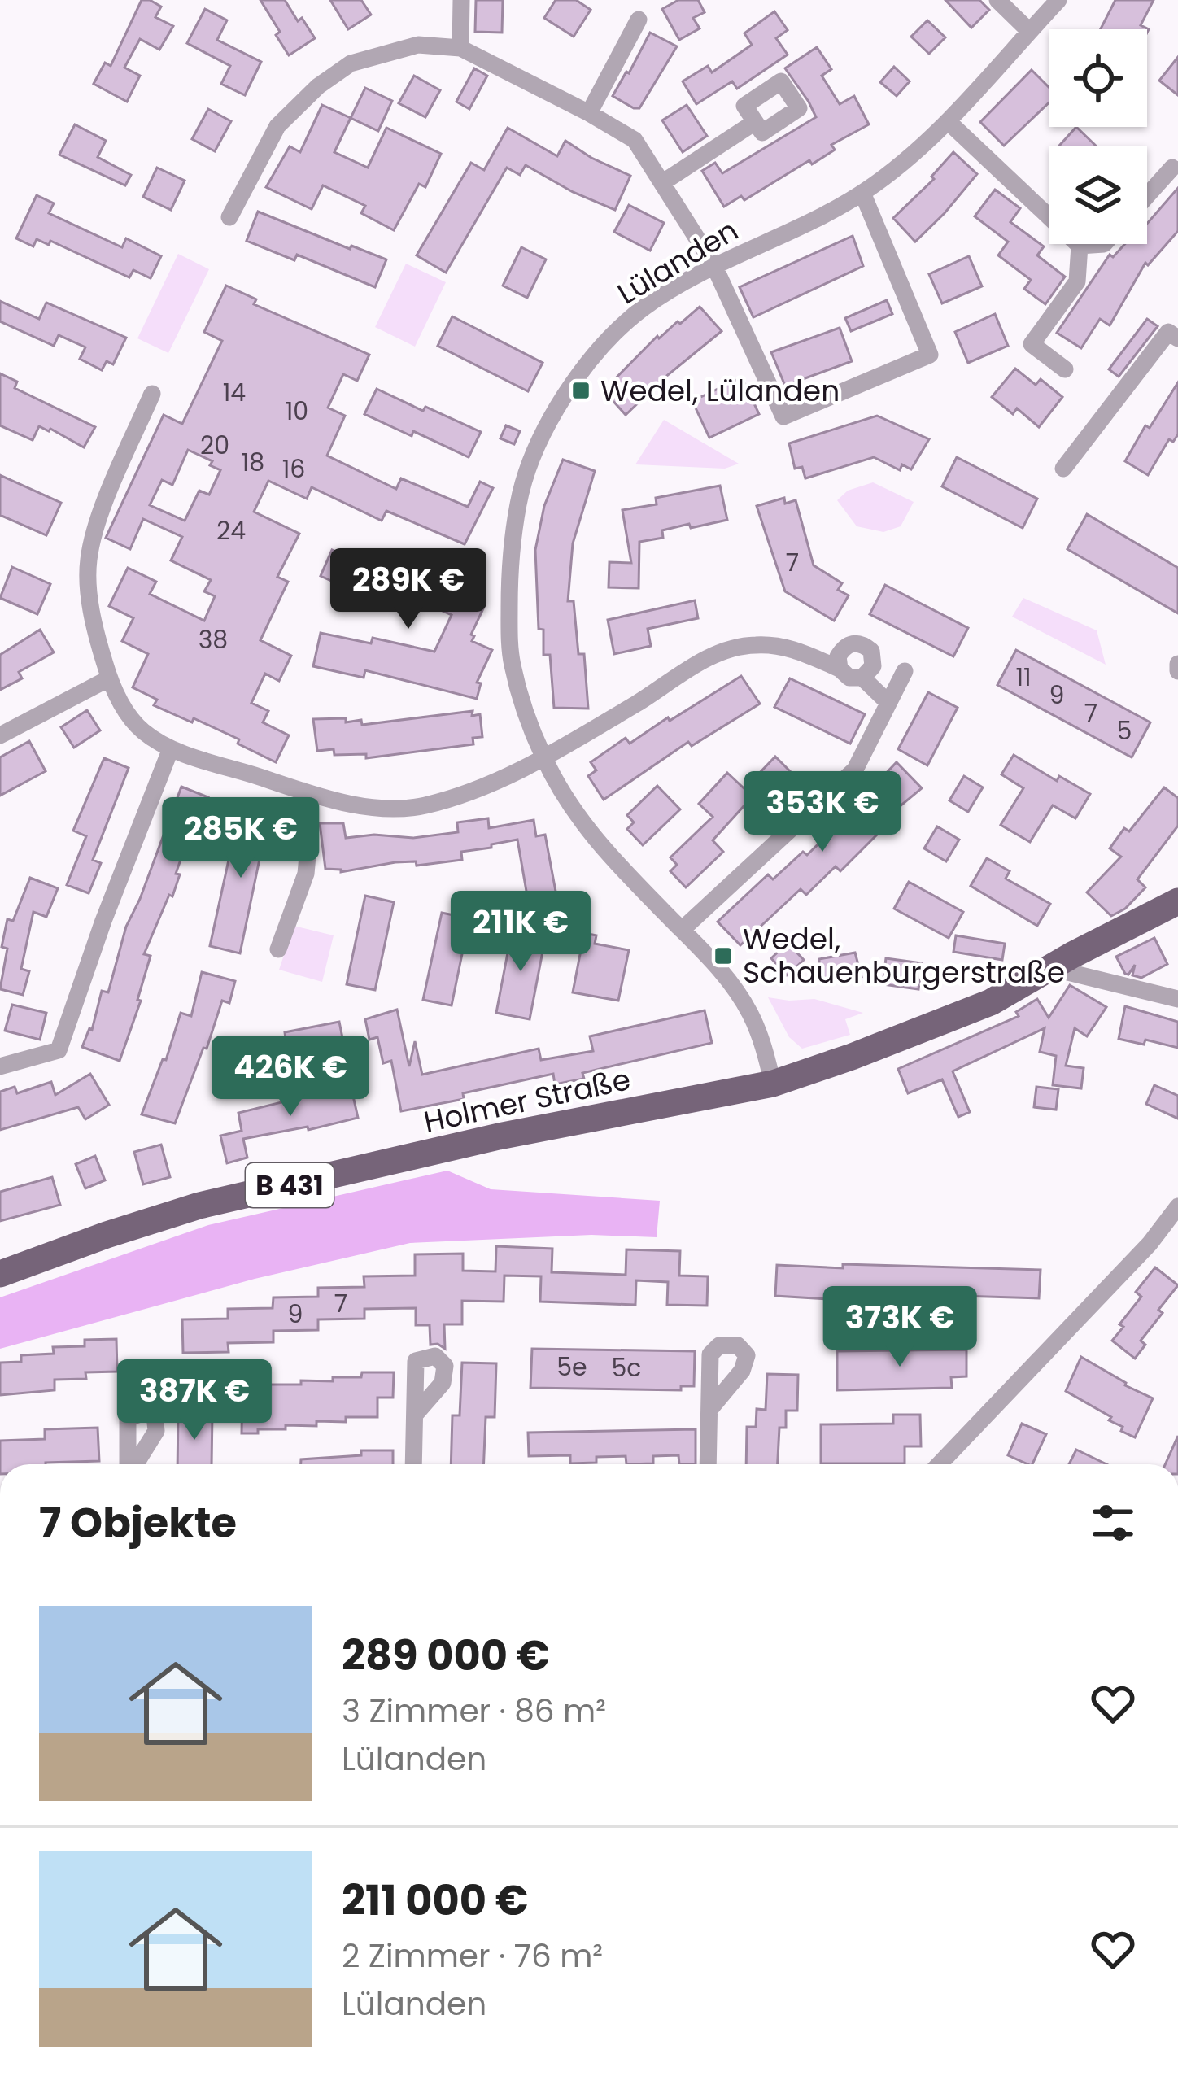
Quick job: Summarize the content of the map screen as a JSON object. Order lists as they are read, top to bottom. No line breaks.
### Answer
{"streets":{"main road":["Holmer Straße","B 431"],"street":["Lülanden"]},"crossings":[["Lülanden","Holmer Straße"],["Holmer Straße","B 431"]],"places":{"transit":["Wedel, Lülanden","Wedel, Schauenburgerstraße"]},"house_numbers":["14","10","20","18","16","24","7","38","11","9","7","5","7","9","5e","5c"],"page":{"price":["289K €","353K €","285K €","211K €","426K €","373K €","387K €"],"heading":"7 Objekte","list":[{"name":"289 000 €","note":"3 Zimmer · 86 m² · Lülanden"},{"name":"211 000 €","note":"2 Zimmer · 76 m² · Lülanden"}]}}
